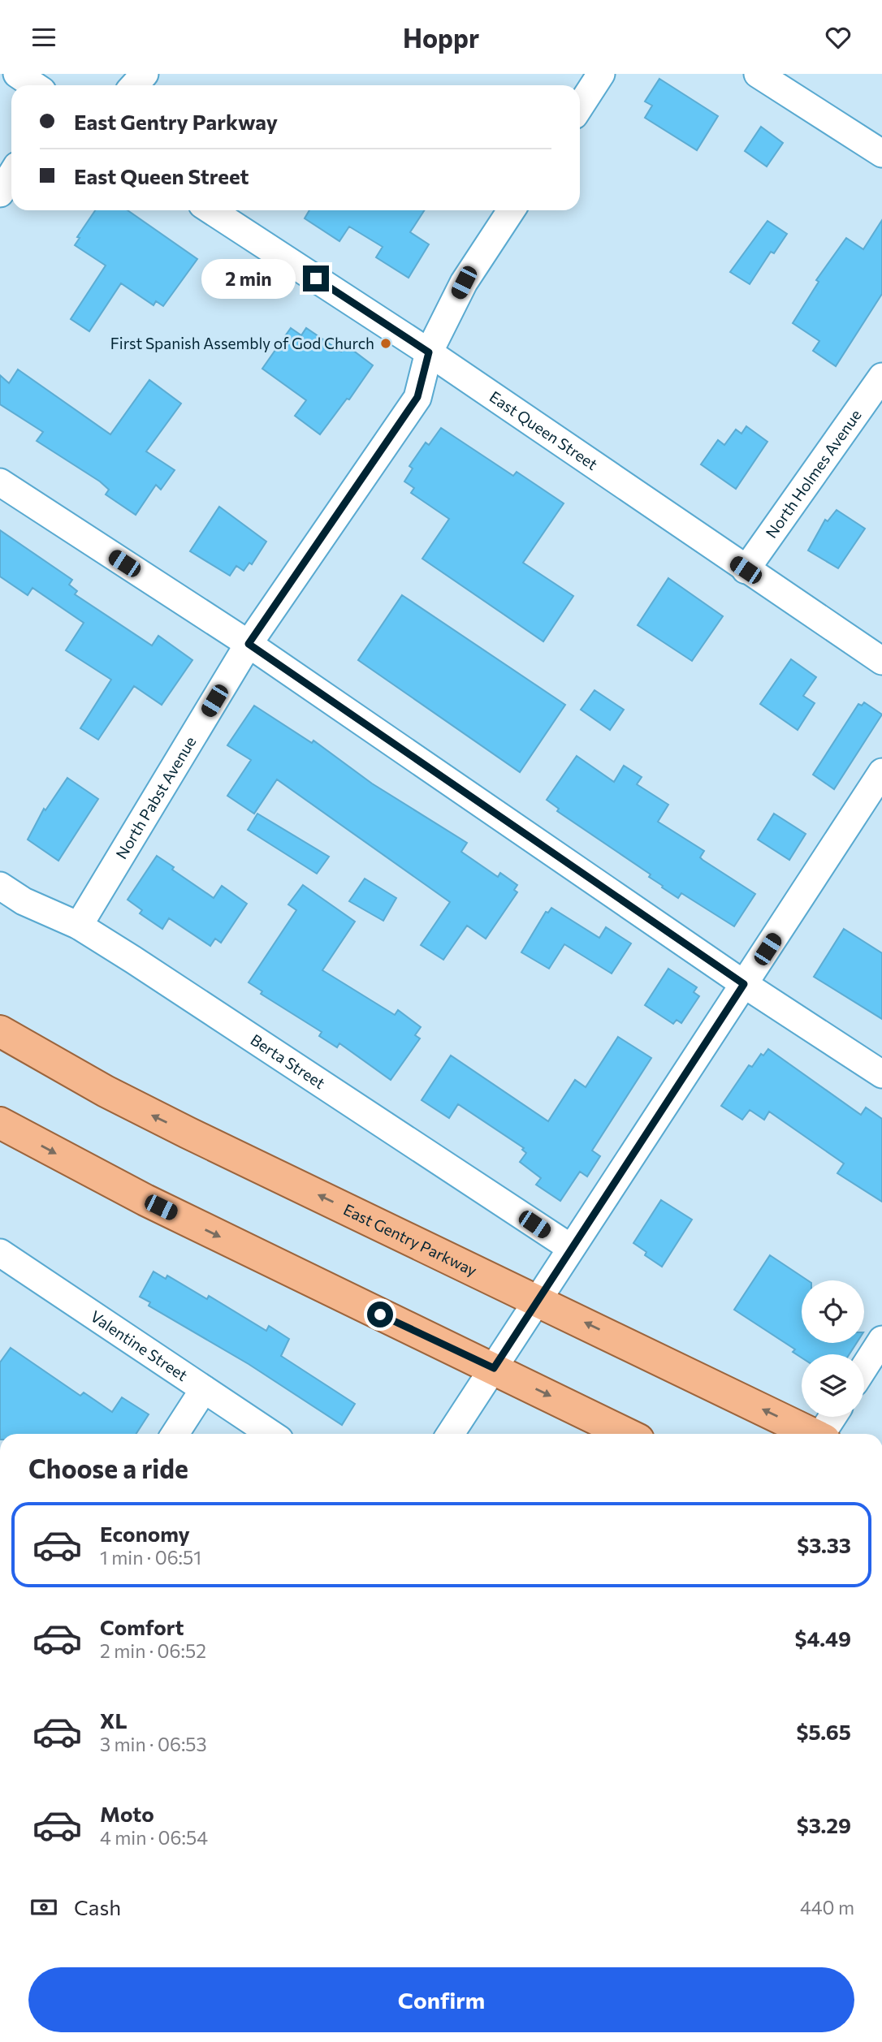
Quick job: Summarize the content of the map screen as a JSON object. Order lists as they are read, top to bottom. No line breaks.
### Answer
{"streets":{"main road":["East Gentry Parkway"],"street":["East Queen Street","North Holmes Avenue","North Pabst Avenue","Berta Street","Valentine Street"]},"crossings":[["East Queen Street","North Holmes Avenue"],["East Queen Street","North Pabst Avenue"],["North Pabst Avenue","Berta Street"]],"places":["First Spanish Assembly of God Church"],"page":{"header":"Hoppr","banner":["East Gentry Parkway","East Queen Street"],"bubble":"2 min","heading":"Choose a ride","list":[{"name":"Economy","note":"1 min · 06:51","value":"$3.33"},{"name":"Comfort","note":"2 min · 06:52","value":"$4.49"},{"name":"XL","note":"3 min · 06:53","value":"$5.65"},{"name":"Moto","note":"4 min · 06:54","value":"$3.29"}],"pay":["Cash","440 m"],"buttons":"Confirm"}}
